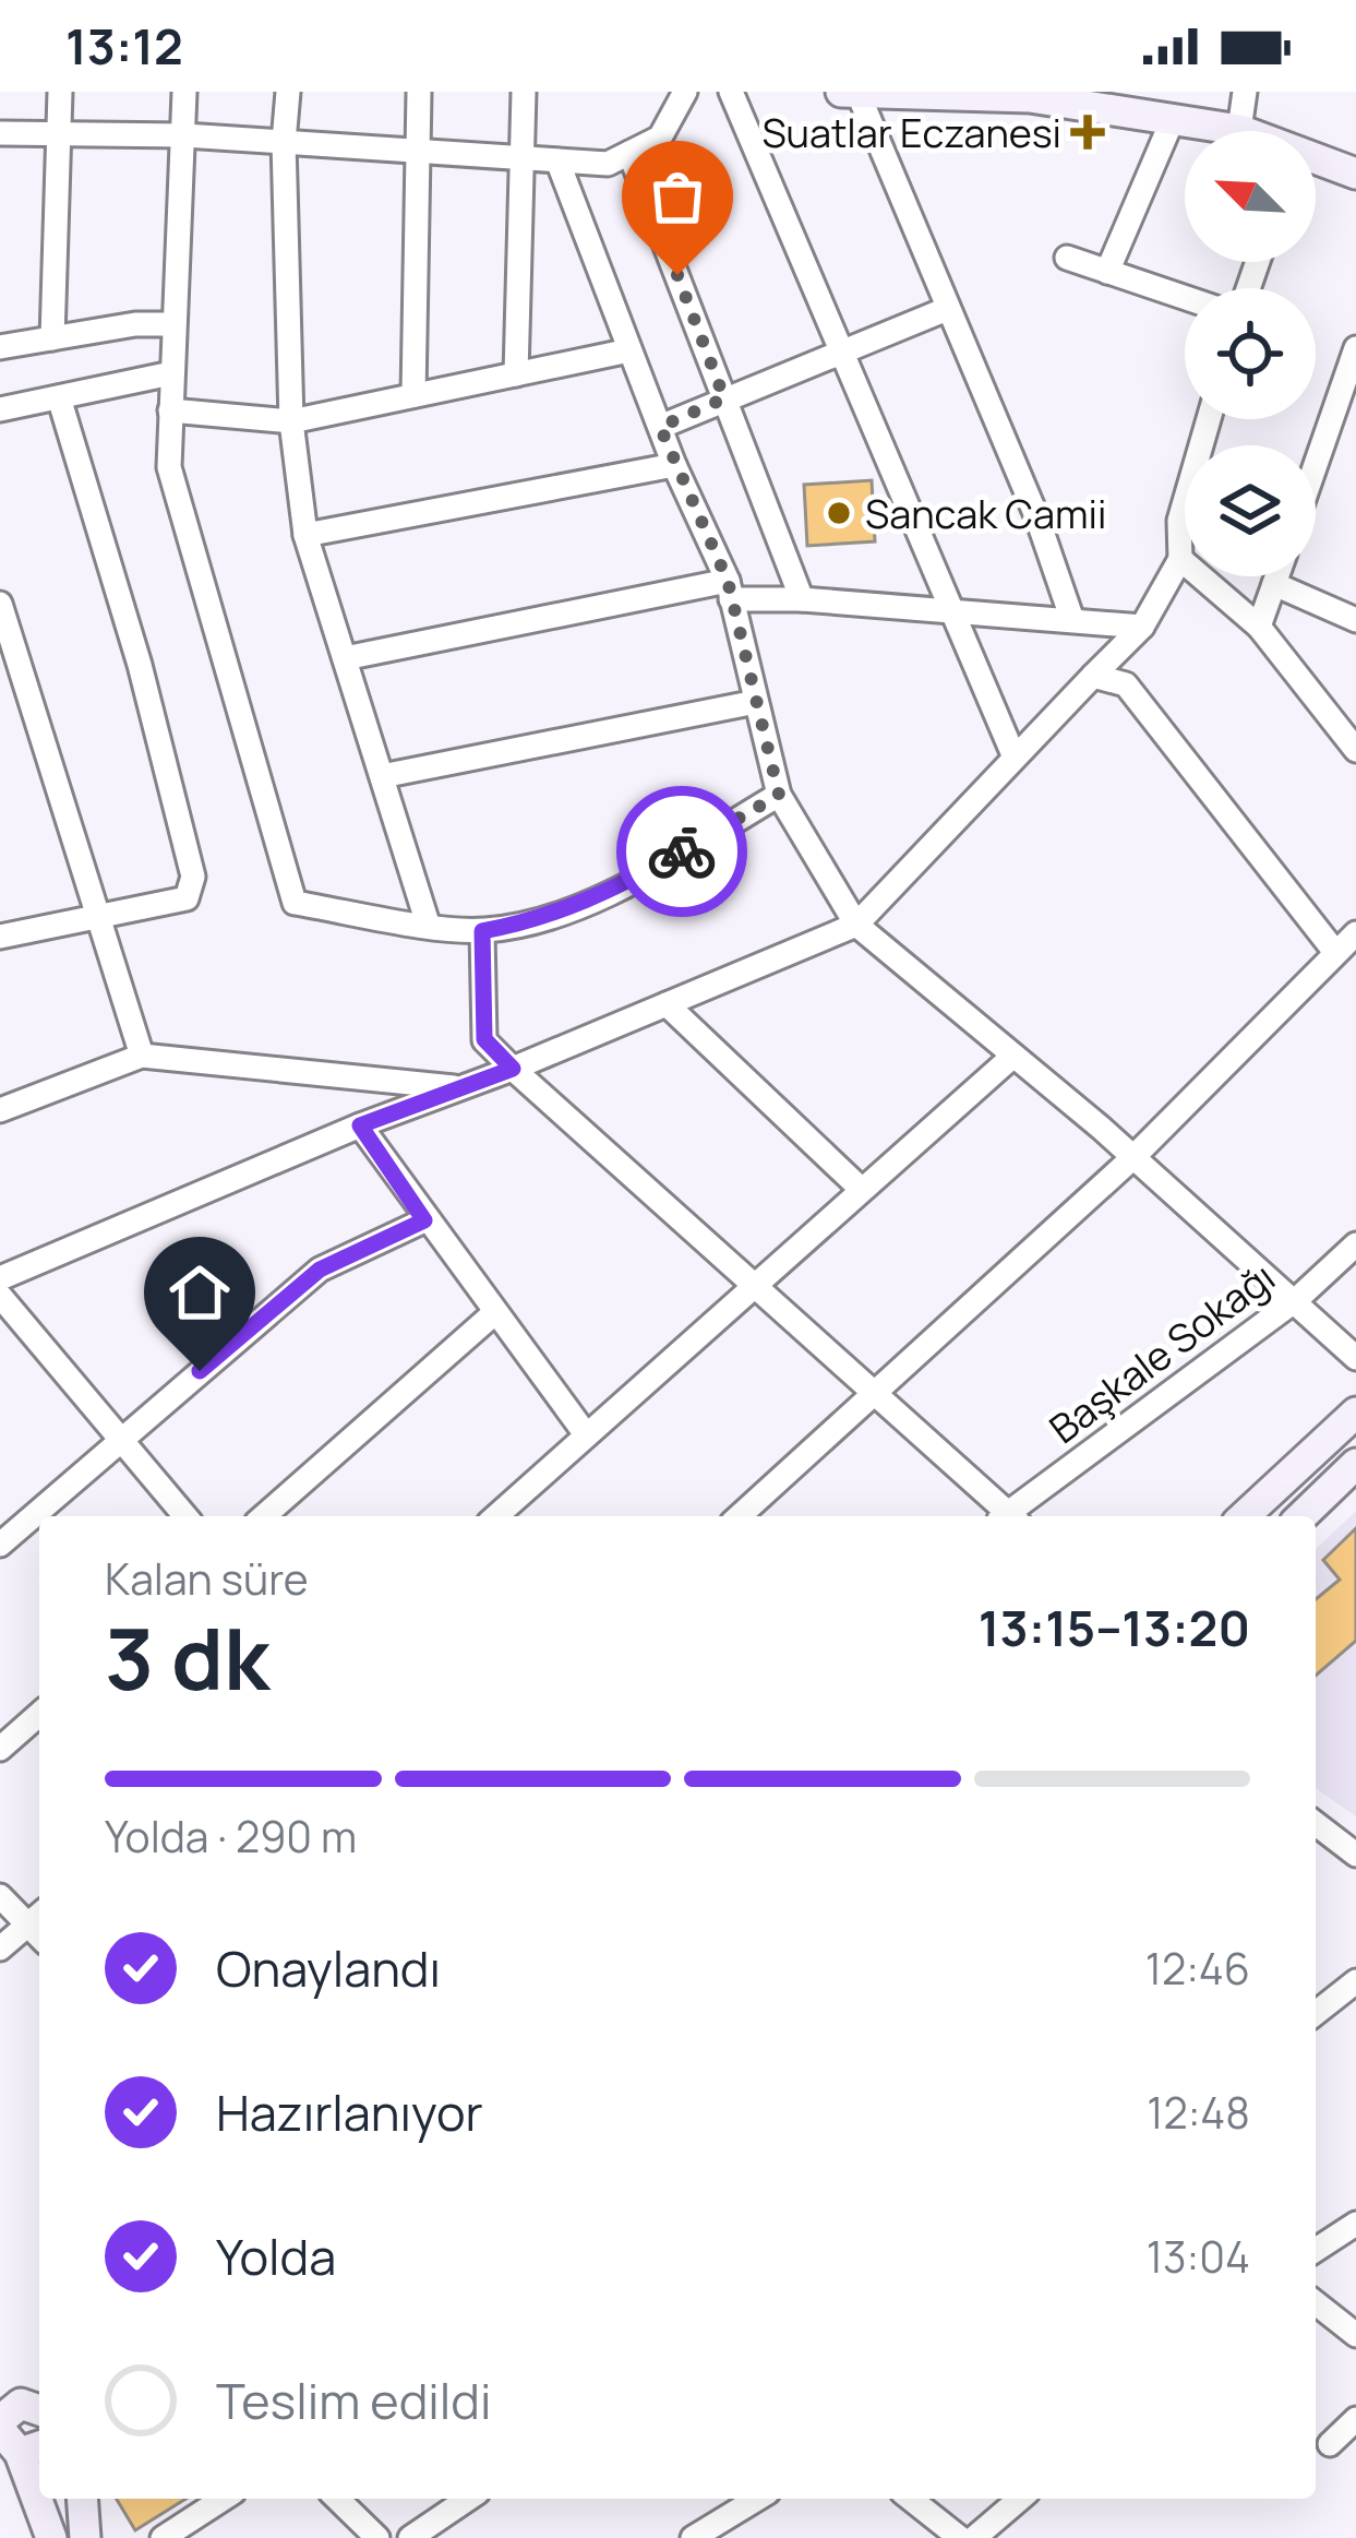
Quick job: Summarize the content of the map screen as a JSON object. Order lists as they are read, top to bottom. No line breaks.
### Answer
{"streets":{"street":["Başkale Sokağı"]},"places":{"health":["Suatlar Eczanesi"],"other":["Sancak Camii"]},"north":"top left","page":{"status":"13:12","heading":["3 dk","Kalan süre","13:15–13:20"],"bar":"Yolda · 290 m","list":[["Onaylandı","12:46"],["Hazırlanıyor","12:48"],["Yolda","13:04"],"Teslim edildi"]}}
